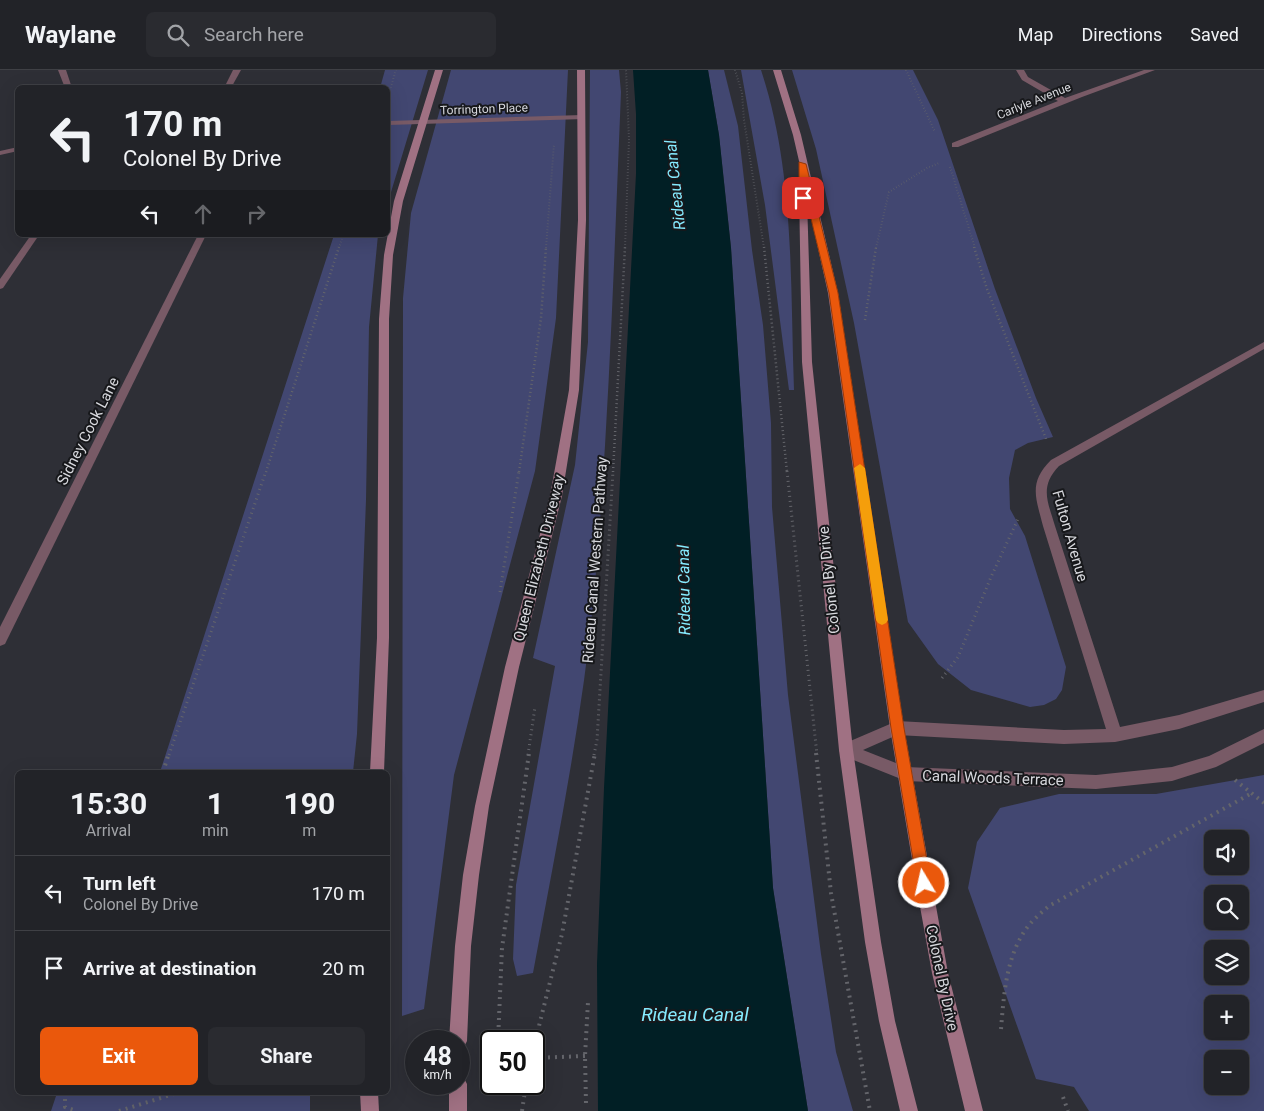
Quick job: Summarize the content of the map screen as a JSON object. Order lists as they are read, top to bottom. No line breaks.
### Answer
{"streets":{"main road":["Queen Elizabeth Driveway","Colonel By Drive"],"street":["Carlyle Avenue","Torrington Place","Sidney Cook Lane","Fulton Avenue","Canal Woods Terrace"],"path":["Rideau Canal Western Pathway"]},"crossings":[["Torrington Place","Queen Elizabeth Driveway"],["Colonel By Drive","Canal Woods Terrace"]],"water":["Rideau Canal"],"page":{"header":"Waylane","search":"Search here","nav":["Map","Directions","Saved"],"turn":["170 m","Colonel By Drive"],"eta":["15:30","Arrival","1","min","190","m"],"map_buttons":["+","−"],"list":[{"name":"Turn left","note":"Colonel By Drive","value":"170 m"},{"name":"Arrive at destination","value":"20 m"}],"buttons":["Exit","Share"],"speed":"48 km/h","limit":"50"}}
